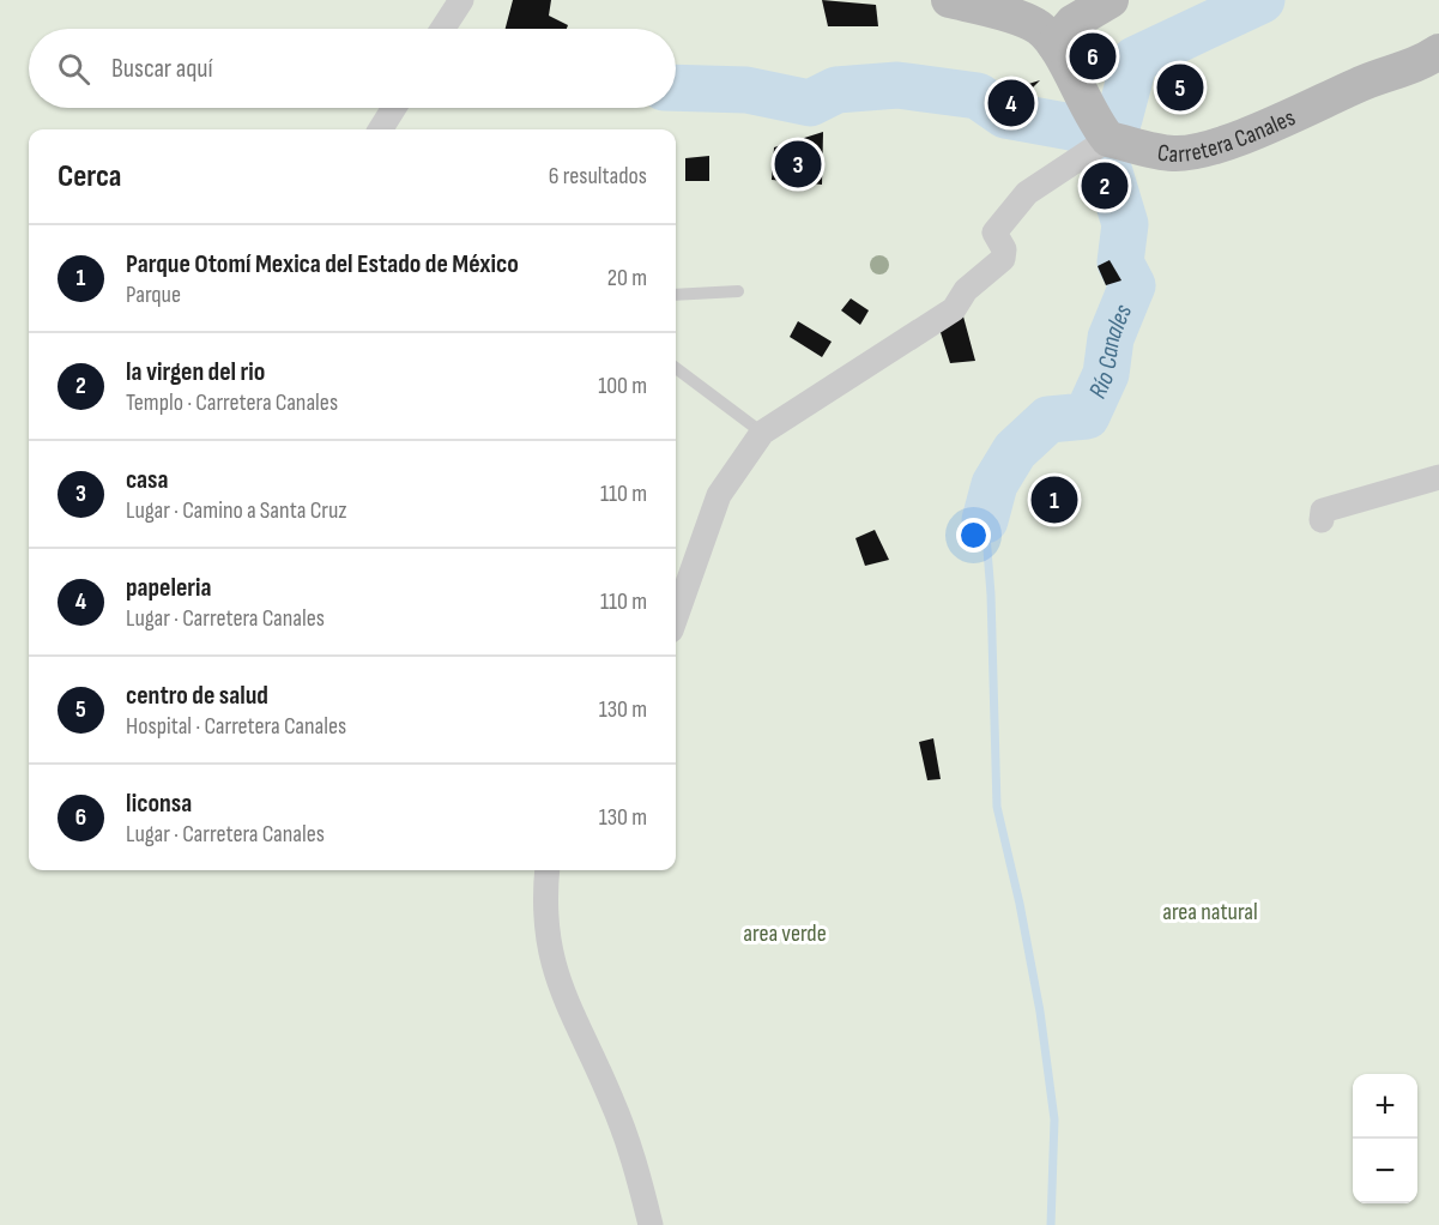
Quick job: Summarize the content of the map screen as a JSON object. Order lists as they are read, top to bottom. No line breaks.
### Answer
{"streets":{"main road":["Carretera Canales"]},"water":["Río Canales"],"parks":["area natural","area verde"],"page":{"search":"Buscar aquí","pins":["6","5","4","3","2","1"],"heading":["Cerca","6 resultados"],"list":[{"mark":"1","name":"Parque Otomí Mexica del Estado de México","note":"Parque","value":"20 m"},{"mark":"2","name":"la virgen del rio","note":"Templo · Carretera Canales","value":"100 m"},{"mark":"3","name":"casa","note":"Lugar · Camino a Santa Cruz","value":"110 m"},{"mark":"4","name":"papeleria","note":"Lugar · Carretera Canales","value":"110 m"},{"mark":"5","name":"centro de salud","note":"Hospital · Carretera Canales","value":"130 m"},{"mark":"6","name":"liconsa","note":"Lugar · Carretera Canales","value":"130 m"}],"map_buttons":["+","−"]}}
